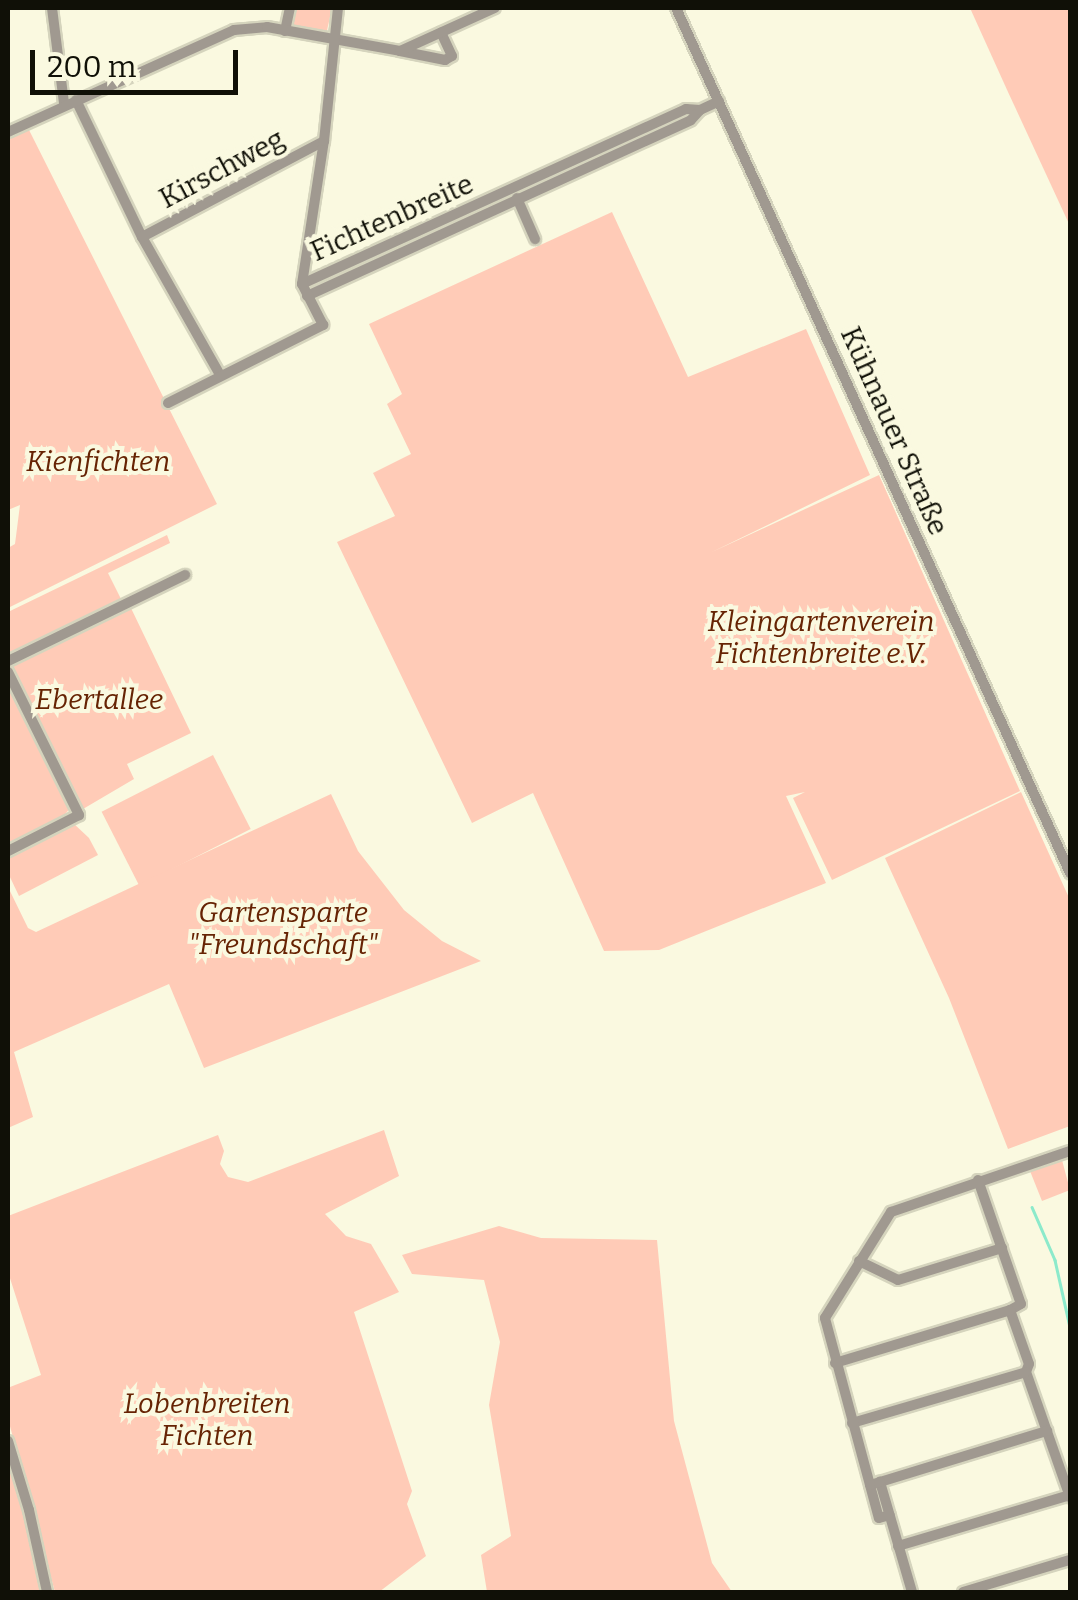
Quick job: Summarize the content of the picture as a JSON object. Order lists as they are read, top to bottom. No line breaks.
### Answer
{"streets":{"street":["Kirschweg","Fichtenbreite","Kühnauer Straße"]},"crossings":[["Fichtenbreite","Kühnauer Straße"]],"parks":["Kienfichten","Kleingartenverein Fichtenbreite e.V.","Ebertallee","Gartensparte \"Freundschaft\"","Lobenbreiten Fichten"],"scale_bar":"200 m"}
